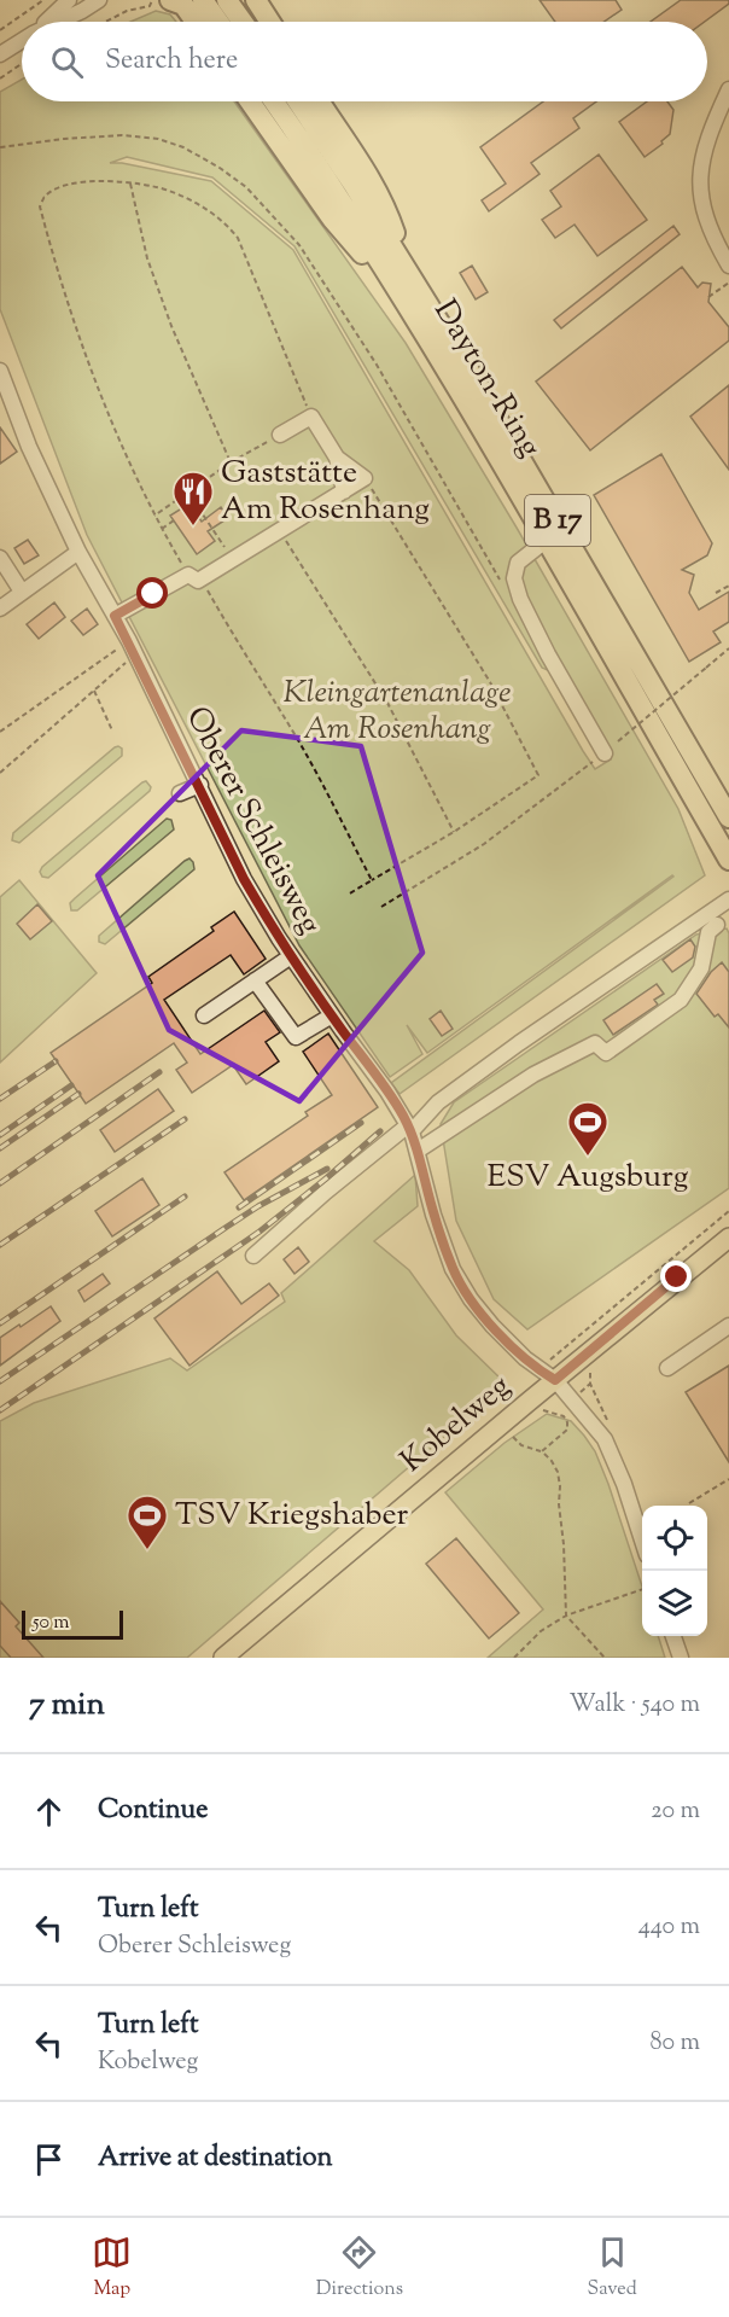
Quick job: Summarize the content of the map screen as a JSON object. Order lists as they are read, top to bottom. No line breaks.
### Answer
{"streets":{"highway":["Dayton-Ring","B 17"],"main road":["Kobelweg"],"street":["Oberer Schleisweg"]},"crossings":[["Oberer Schleisweg","Kobelweg"]],"parks":["Kleingartenanlage Am Rosenhang"],"places":{"restaurant":["Gaststätte Am Rosenhang"],"sports":["ESV Augsburg","TSV Kriegshaber"]},"scale_bar":"50 m","page":{"search":"Search here","scale":"50 m","heading":["7 min","Walk · 540 m"],"list":[["Continue","20 m"],["Turn left","Oberer Schleisweg","440 m"],["Turn left","Kobelweg","80 m"],"Arrive at destination"],"nav":["Map","Directions","Saved"]}}
